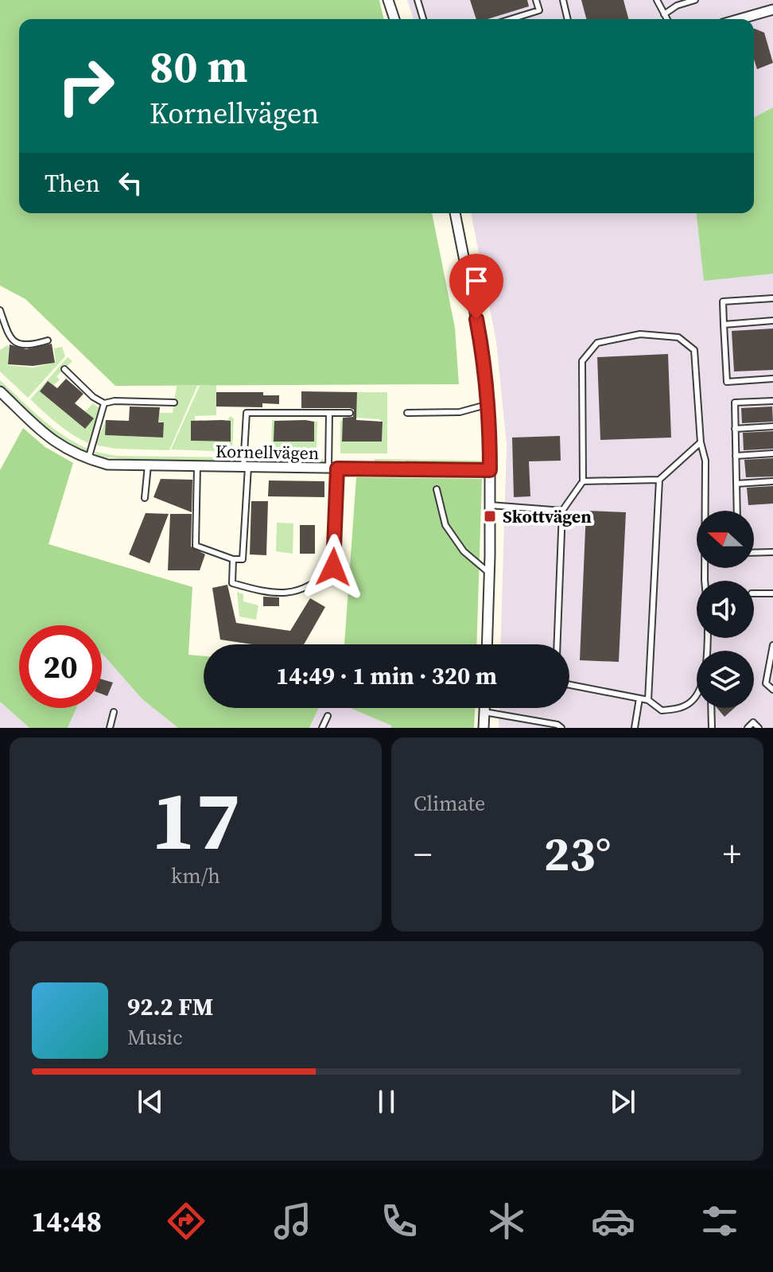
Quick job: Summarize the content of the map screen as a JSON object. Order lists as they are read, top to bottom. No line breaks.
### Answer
{"streets":{"street":["Kornellvägen"]},"places":{"transit":["Skottvägen"]},"north":"left","page":{"turn":["80 m","Kornellvägen"],"then":"Then","limit":"20","trip":"14:49 · 1 min · 320 m","tile":[["17","km/h"],"Climate"],"heat":["−","23°","+"],"song":["92.2 FM","Music"],"tabs":"14:48"}}
